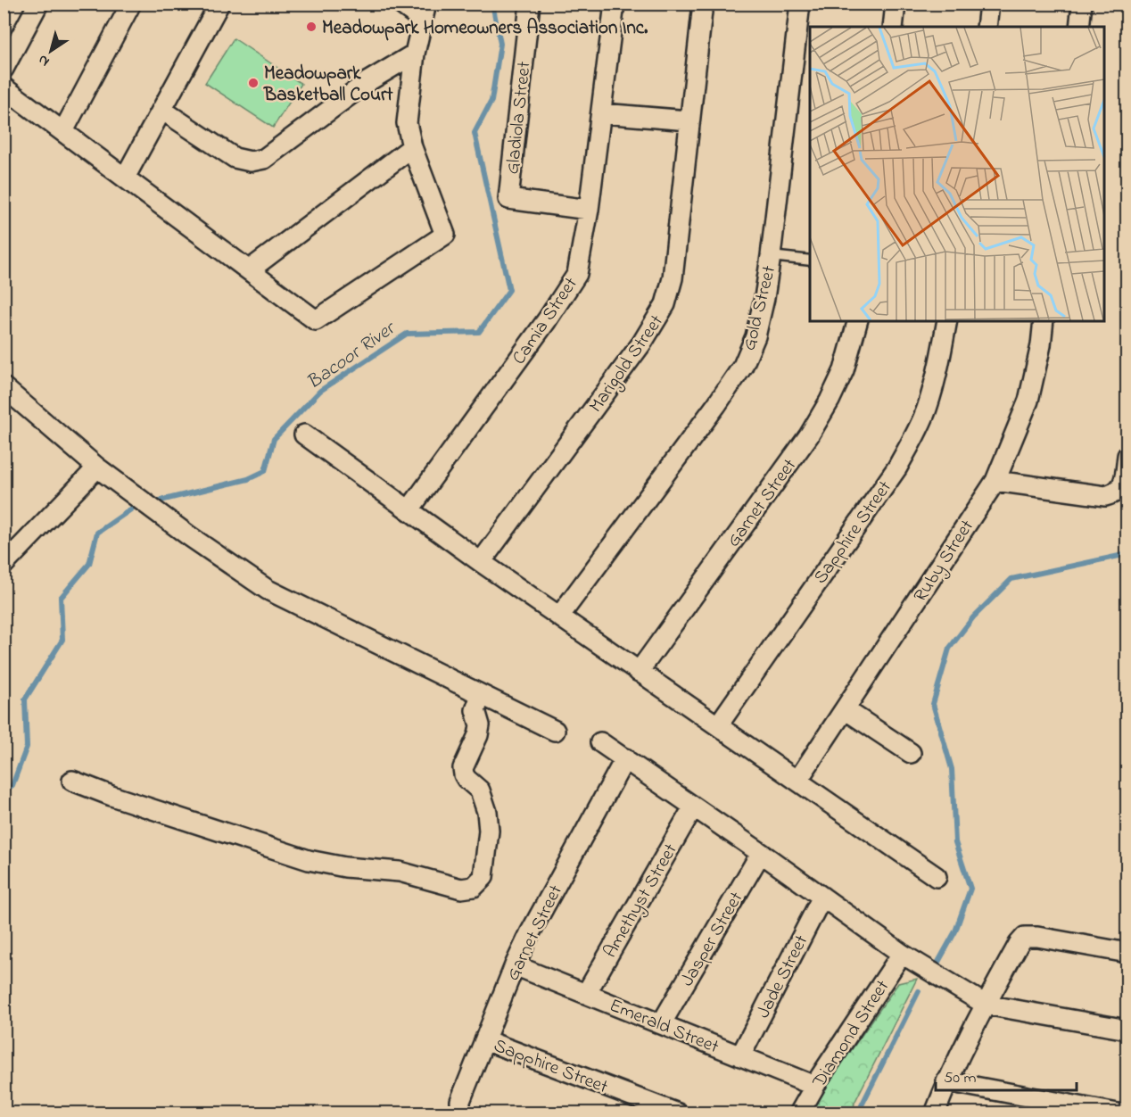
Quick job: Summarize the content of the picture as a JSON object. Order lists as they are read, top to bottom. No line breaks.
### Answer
{"streets":{"street":["Gladiola Street","Gold Street","Camia Street","Marigold Street","Garnet Street","Sapphire Street","Ruby Street","Amethyst Street","Jasper Street","Jade Street","Emerald Street","Diamond Street"]},"crossings":[["Gladiola Street","Camia Street"],["Garnet Street","Sapphire Street"],["Garnet Street","Emerald Street"],["Amethyst Street","Emerald Street"],["Jasper Street","Emerald Street"],["Jade Street","Emerald Street"],["Emerald Street","Diamond Street"]],"water":["Bacoor River"],"places":["Meadowpark Homeowners Association Inc.","Meadowpark Basketball Court"],"scale_bar":"50 m","north":"bottom left"}
